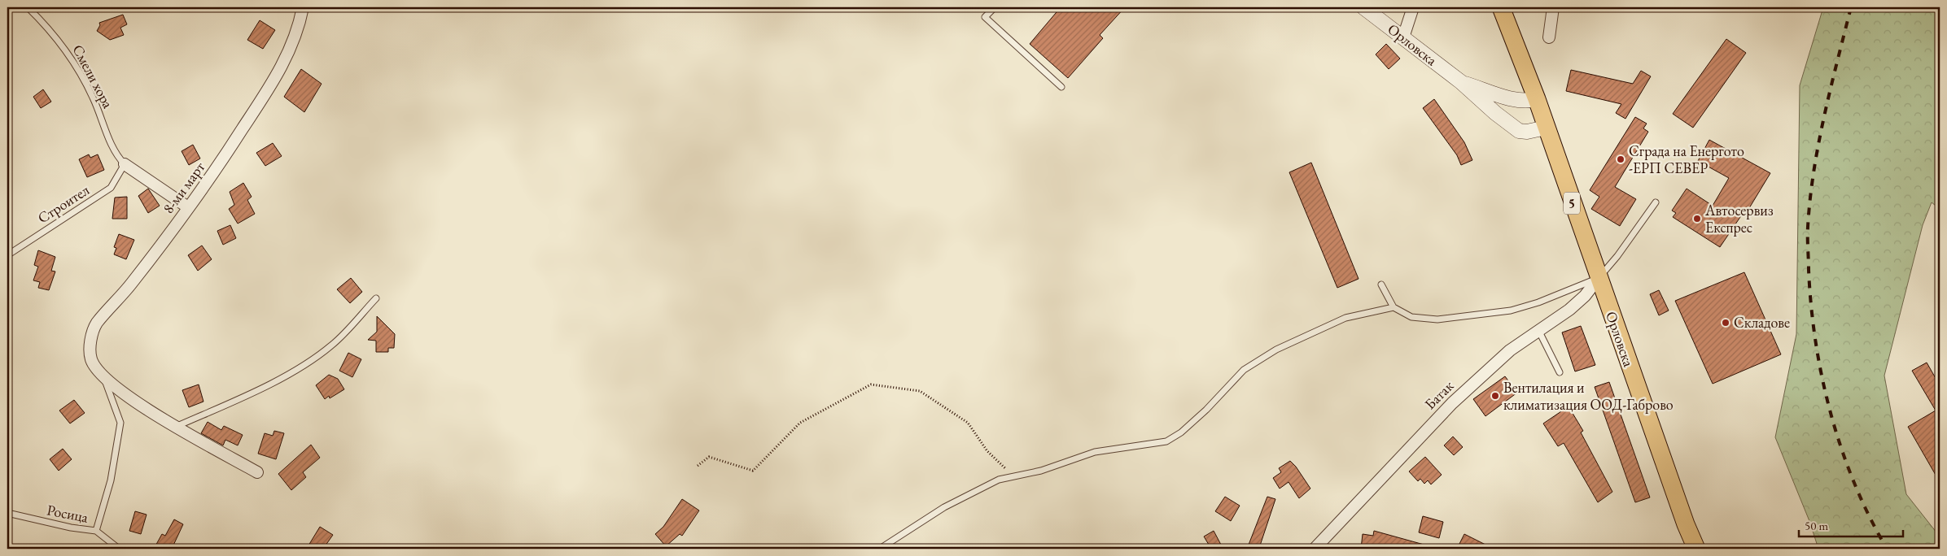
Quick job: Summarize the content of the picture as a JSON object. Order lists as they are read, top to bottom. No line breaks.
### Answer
{"streets":{"main road":["Орловска","5"],"street":["8-ми март","Батак"],"lane":["Смели хора","Строител","Росица"]},"crossings":[["Орловска","5"],["Орловска","Батак"],["Смели хора","Строител"],["8-ми март","Росица"]],"places":["Сграда на Енергото -ЕРП СЕВЕР","Автосервиз Експрес","Складове","Вентилация и климатизация ООД-Габрово"],"scale_bar":"50 m"}
